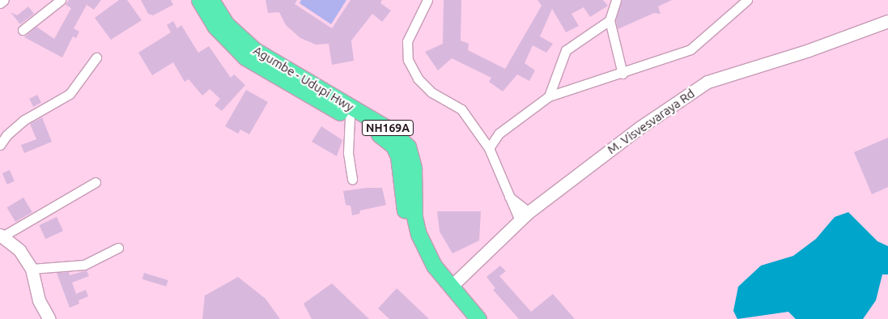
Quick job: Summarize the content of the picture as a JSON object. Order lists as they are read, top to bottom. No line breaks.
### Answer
{"streets":{"highway":["Agumbe - Udupi Hwy","NH169A"],"street":["M. Visvesvaraya Rd"]},"crossings":[["Agumbe - Udupi Hwy","M. Visvesvaraya Rd"]]}
